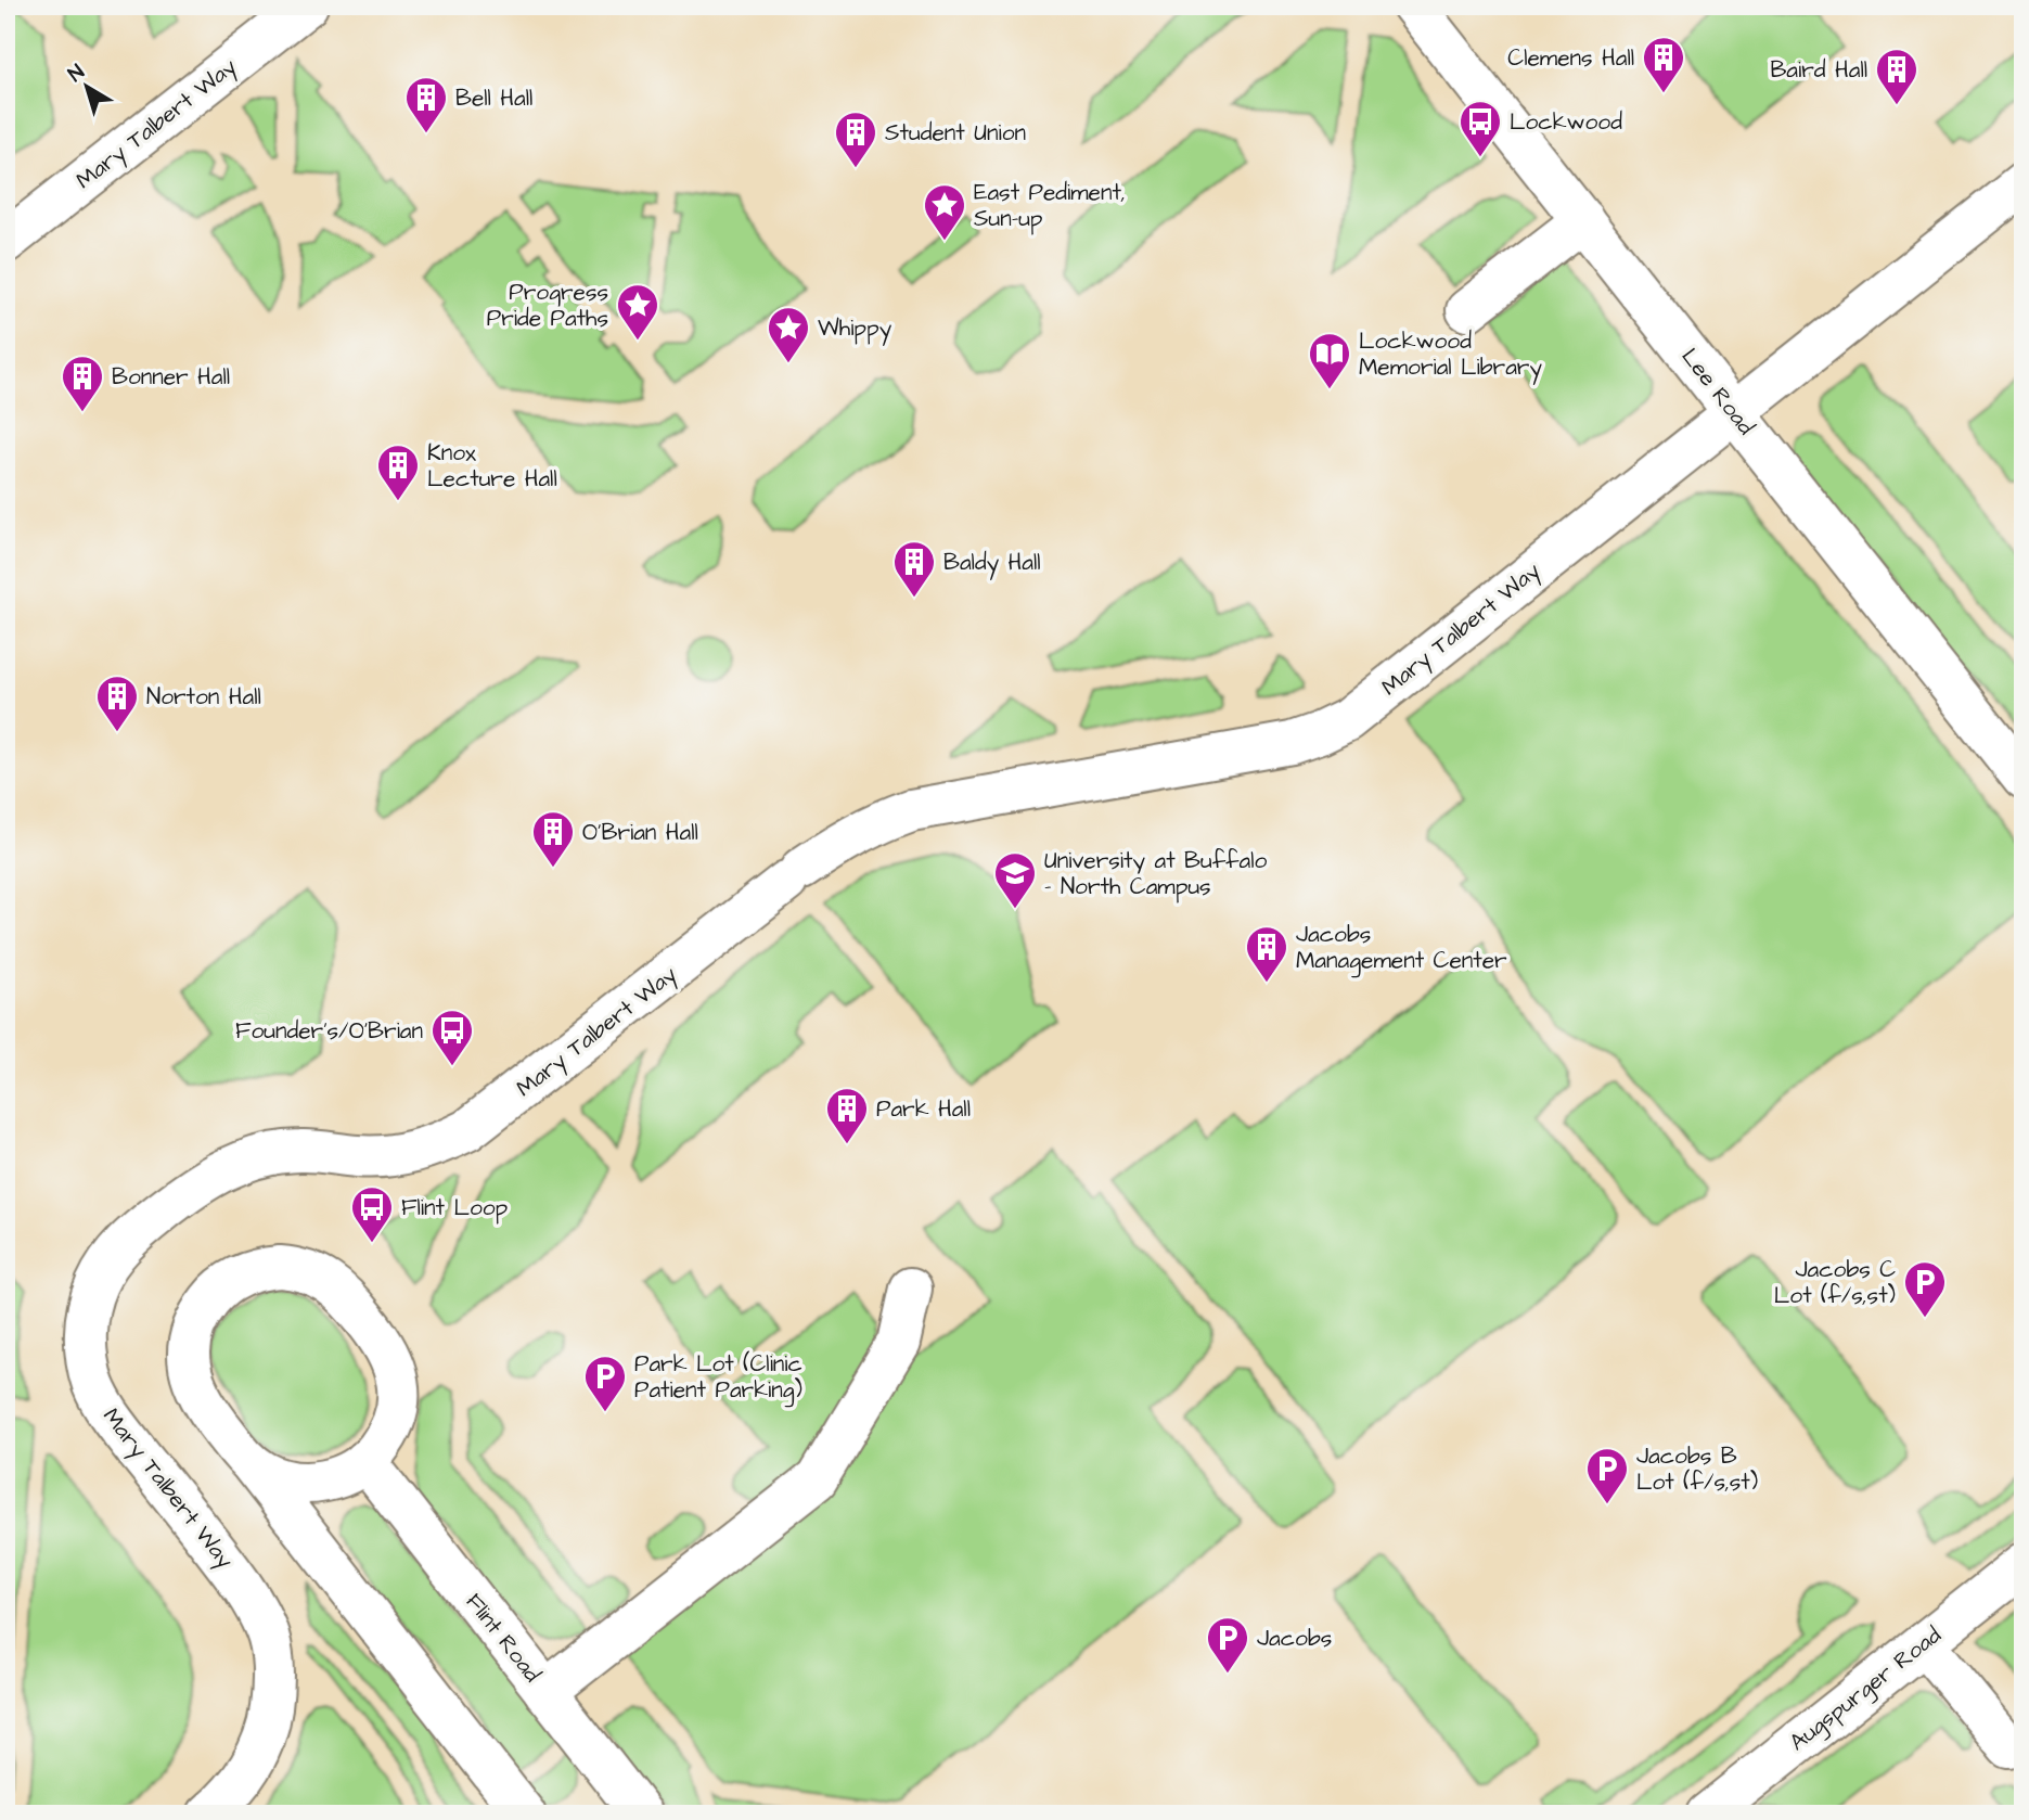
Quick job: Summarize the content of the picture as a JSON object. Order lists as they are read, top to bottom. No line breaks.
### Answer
{"streets":{"street":["Mary Talbert Way","Lee Road","Flint Road","Augspurger Road"]},"crossings":[["Mary Talbert Way","Lee Road"]],"places":{"building":["Clemens Hall","Baird Hall","Bell Hall","Student Union","Bonner Hall","Knox Lecture Hall","Baldy Hall","Norton Hall","O'Brian Hall","Jacobs Management Center","Park Hall"],"bus stop":["Lockwood","Founder's/O'Brian","Flint Loop"],"place":["East Pediment, Sun-up","Progress Pride Paths","Whippy"],"library":["Lockwood Memorial Library"],"school or university":["University at Buffalo - North Campus"],"parking":["Jacobs C Lot (f/s,st)","Park Lot (Clinic Patient Parking)","Jacobs B Lot (f/s,st)","Jacobs"]},"north":"top left"}
